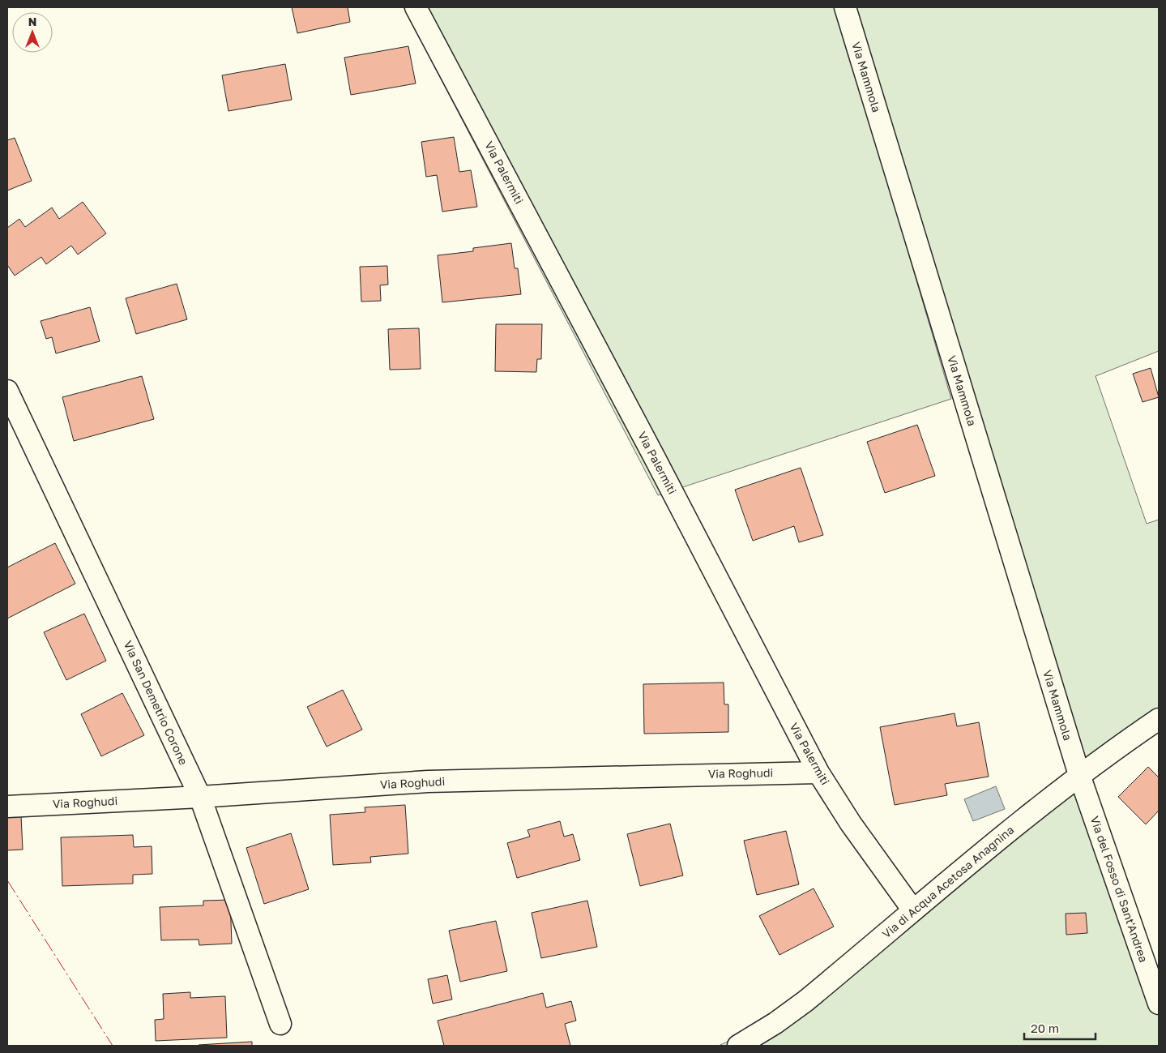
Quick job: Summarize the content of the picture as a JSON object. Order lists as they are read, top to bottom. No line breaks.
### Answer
{"streets":{"street":["Via Mammola","Via Palermiti","Via San Demetrio Corone","Via Roghudi","Via di Acqua Acetosa Anagnina","Via del Fosso di Sant'Andrea"]},"crossings":[["Via Mammola","Via di Acqua Acetosa Anagnina"],["Via Mammola","Via del Fosso di Sant'Andrea"],["Via Palermiti","Via Roghudi"],["Via Palermiti","Via di Acqua Acetosa Anagnina"],["Via San Demetrio Corone","Via Roghudi"],["Via di Acqua Acetosa Anagnina","Via del Fosso di Sant'Andrea"]],"scale_bar":"20 m","north":"top"}
